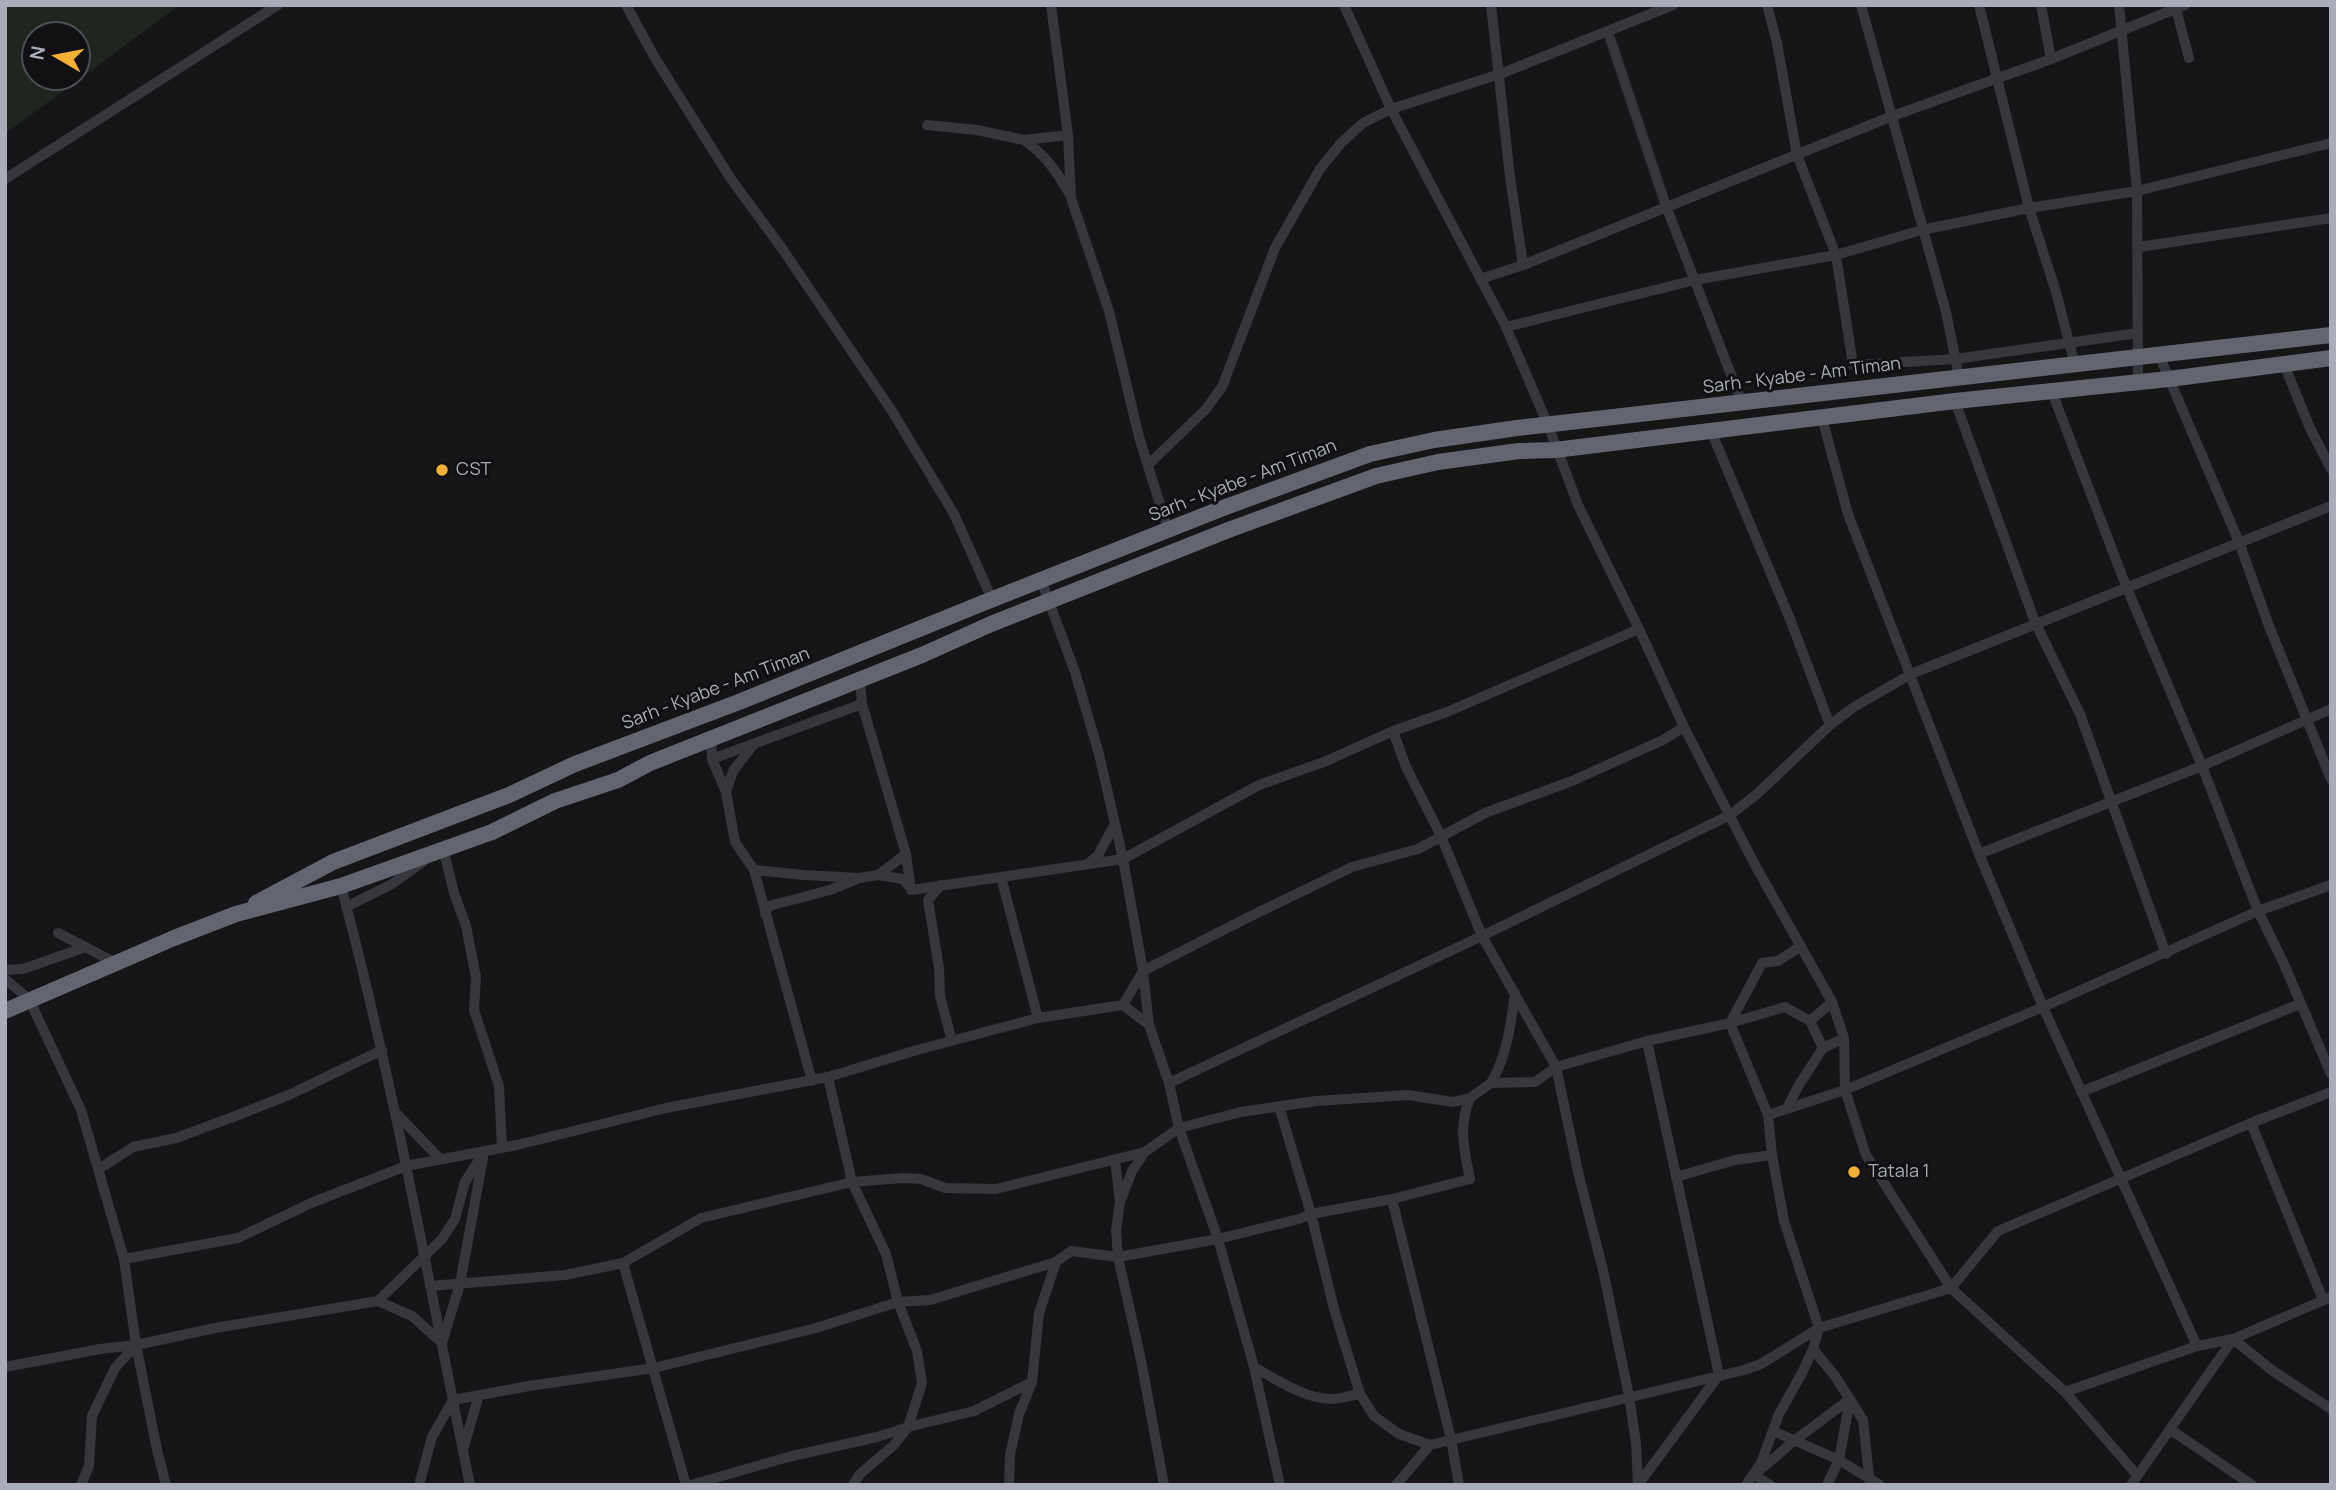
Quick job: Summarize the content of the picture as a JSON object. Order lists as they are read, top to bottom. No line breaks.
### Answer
{"streets":{"highway":["Sarh - Kyabe - Am Timan"]},"places":["CST","Tatala 1"],"north":"left"}
